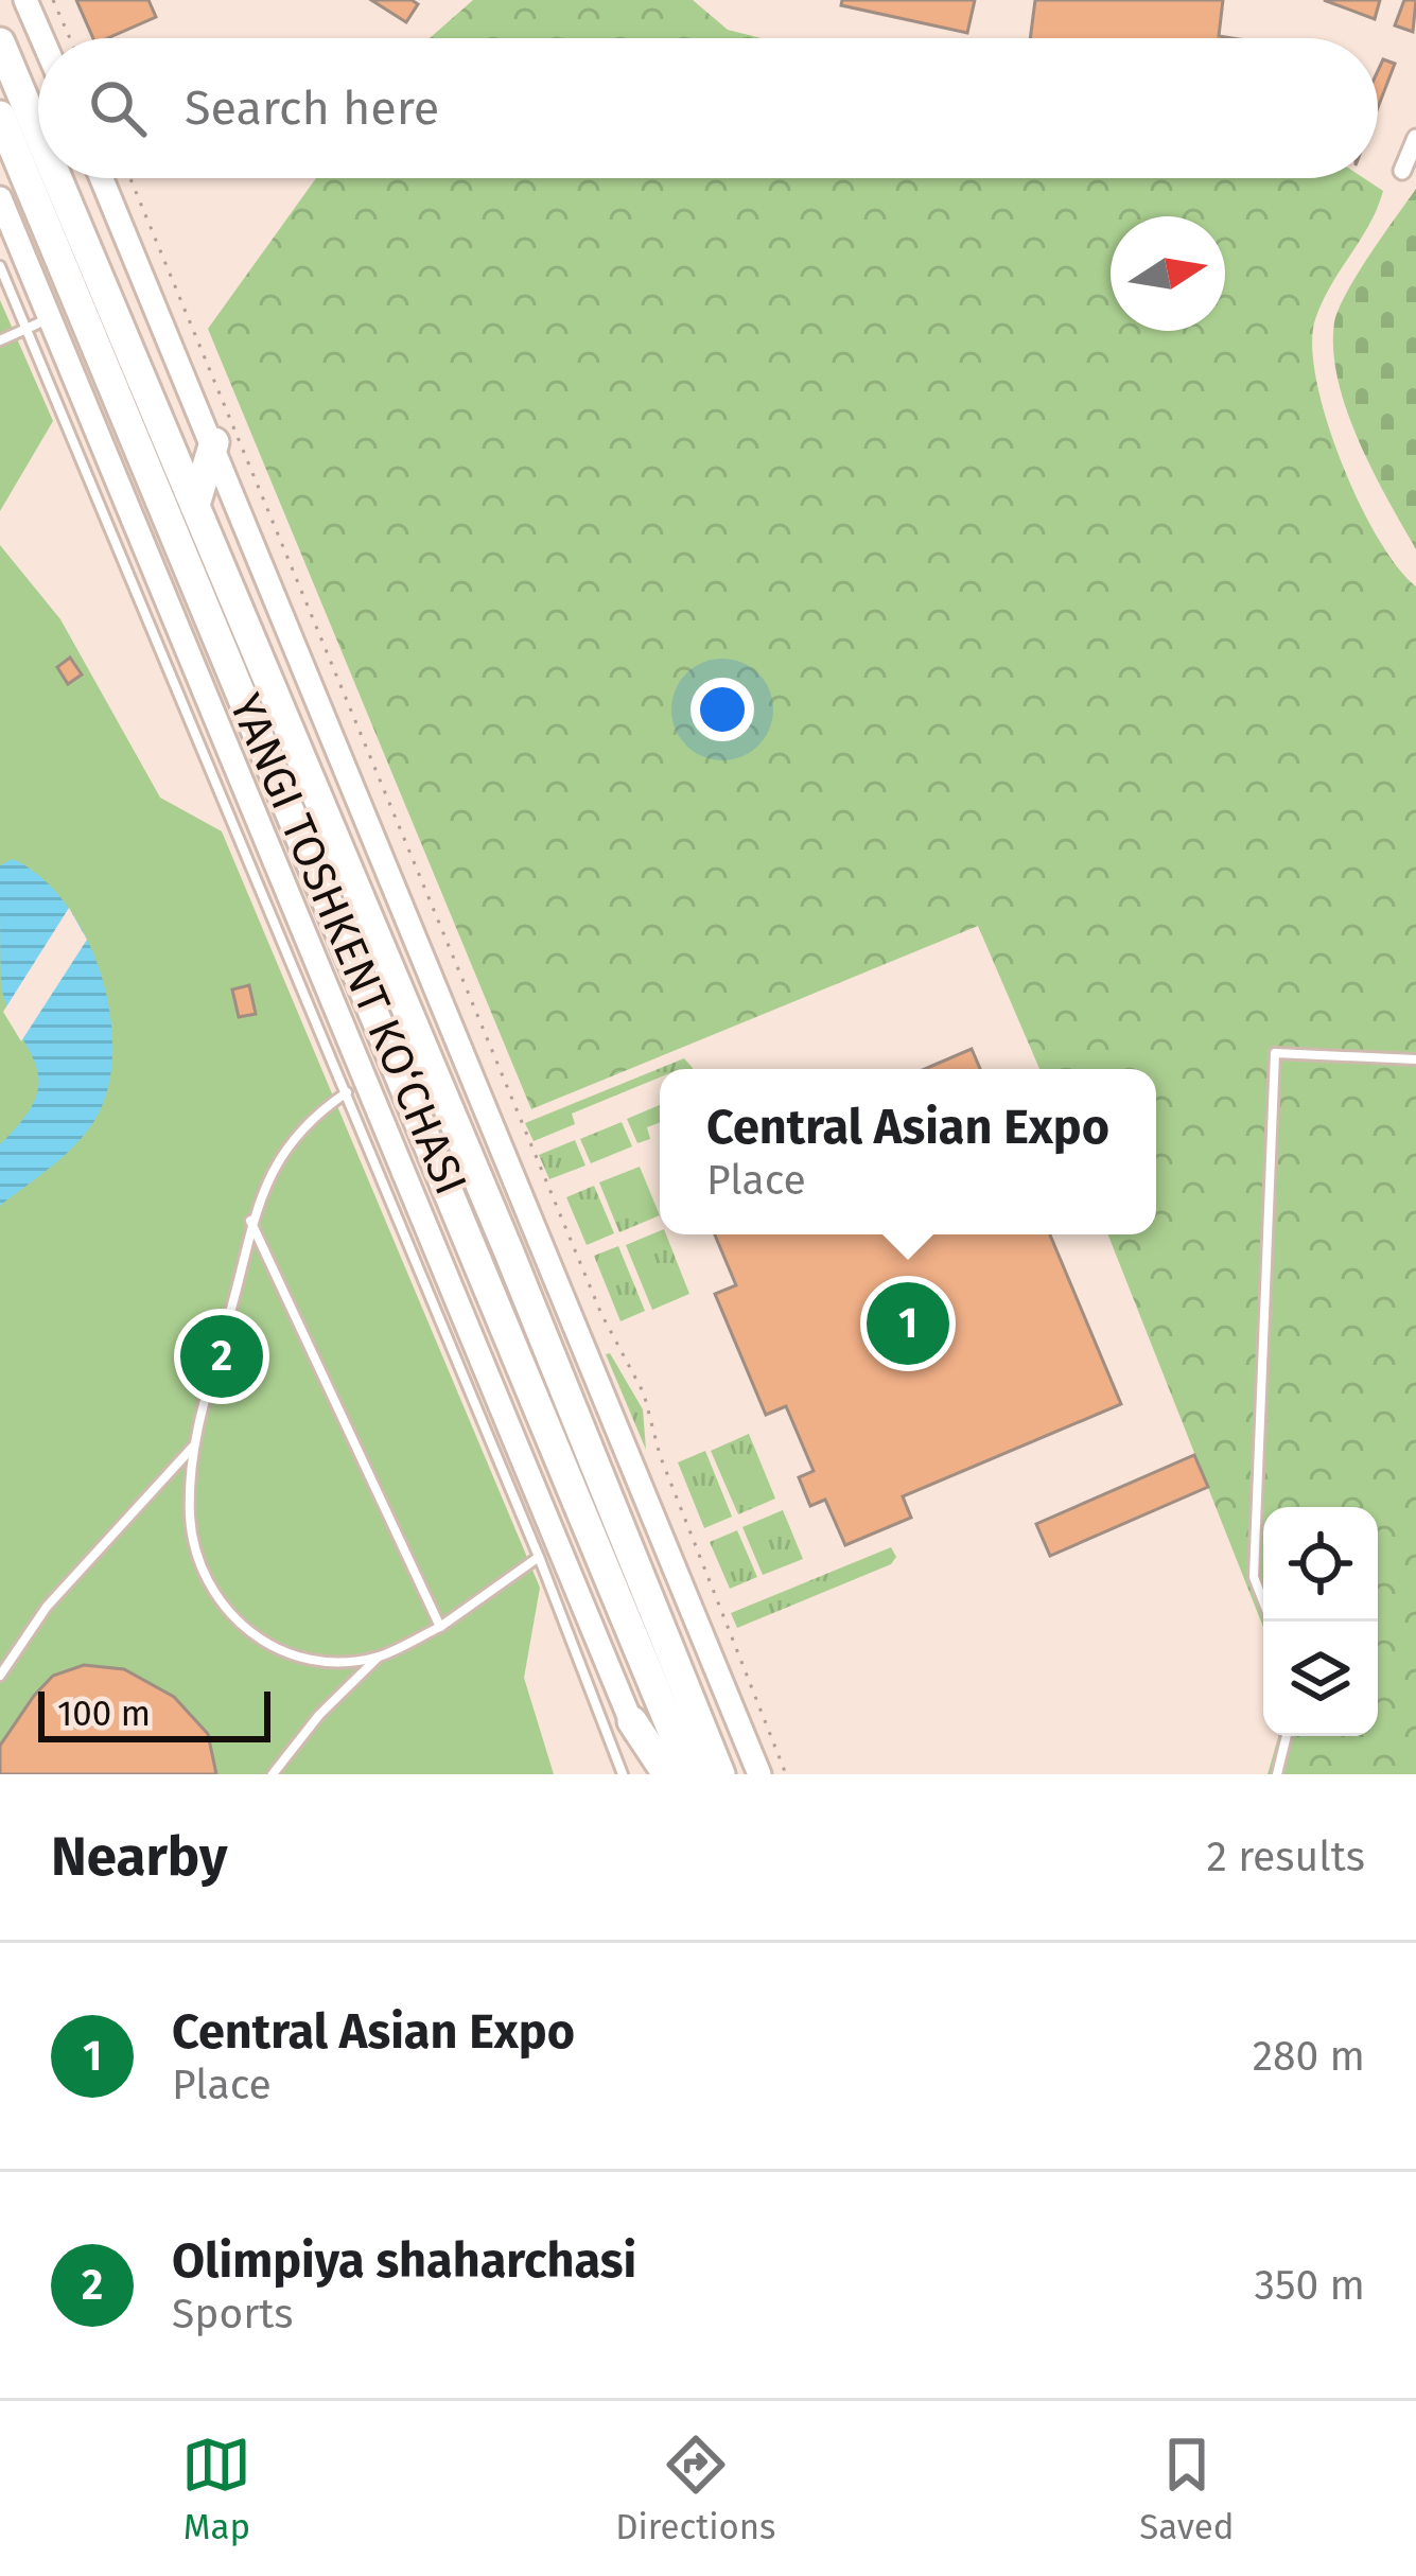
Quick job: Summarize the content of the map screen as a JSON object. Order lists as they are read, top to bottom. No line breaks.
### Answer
{"streets":{"highway":["YANGI TOSHKENT KO‘CHASI"]},"scale_bar":"100 m","north":"right","page":{"search":"Search here","popup":["Central Asian Expo","Place"],"pins":["1","2"],"scale":"100 m","heading":["Nearby","2 results"],"list":[{"mark":"1","name":"Central Asian Expo","note":"Place","value":"280 m"},{"mark":"2","name":"Olimpiya shaharchasi","note":"Sports","value":"350 m"}],"nav":["Map","Directions","Saved"]}}
